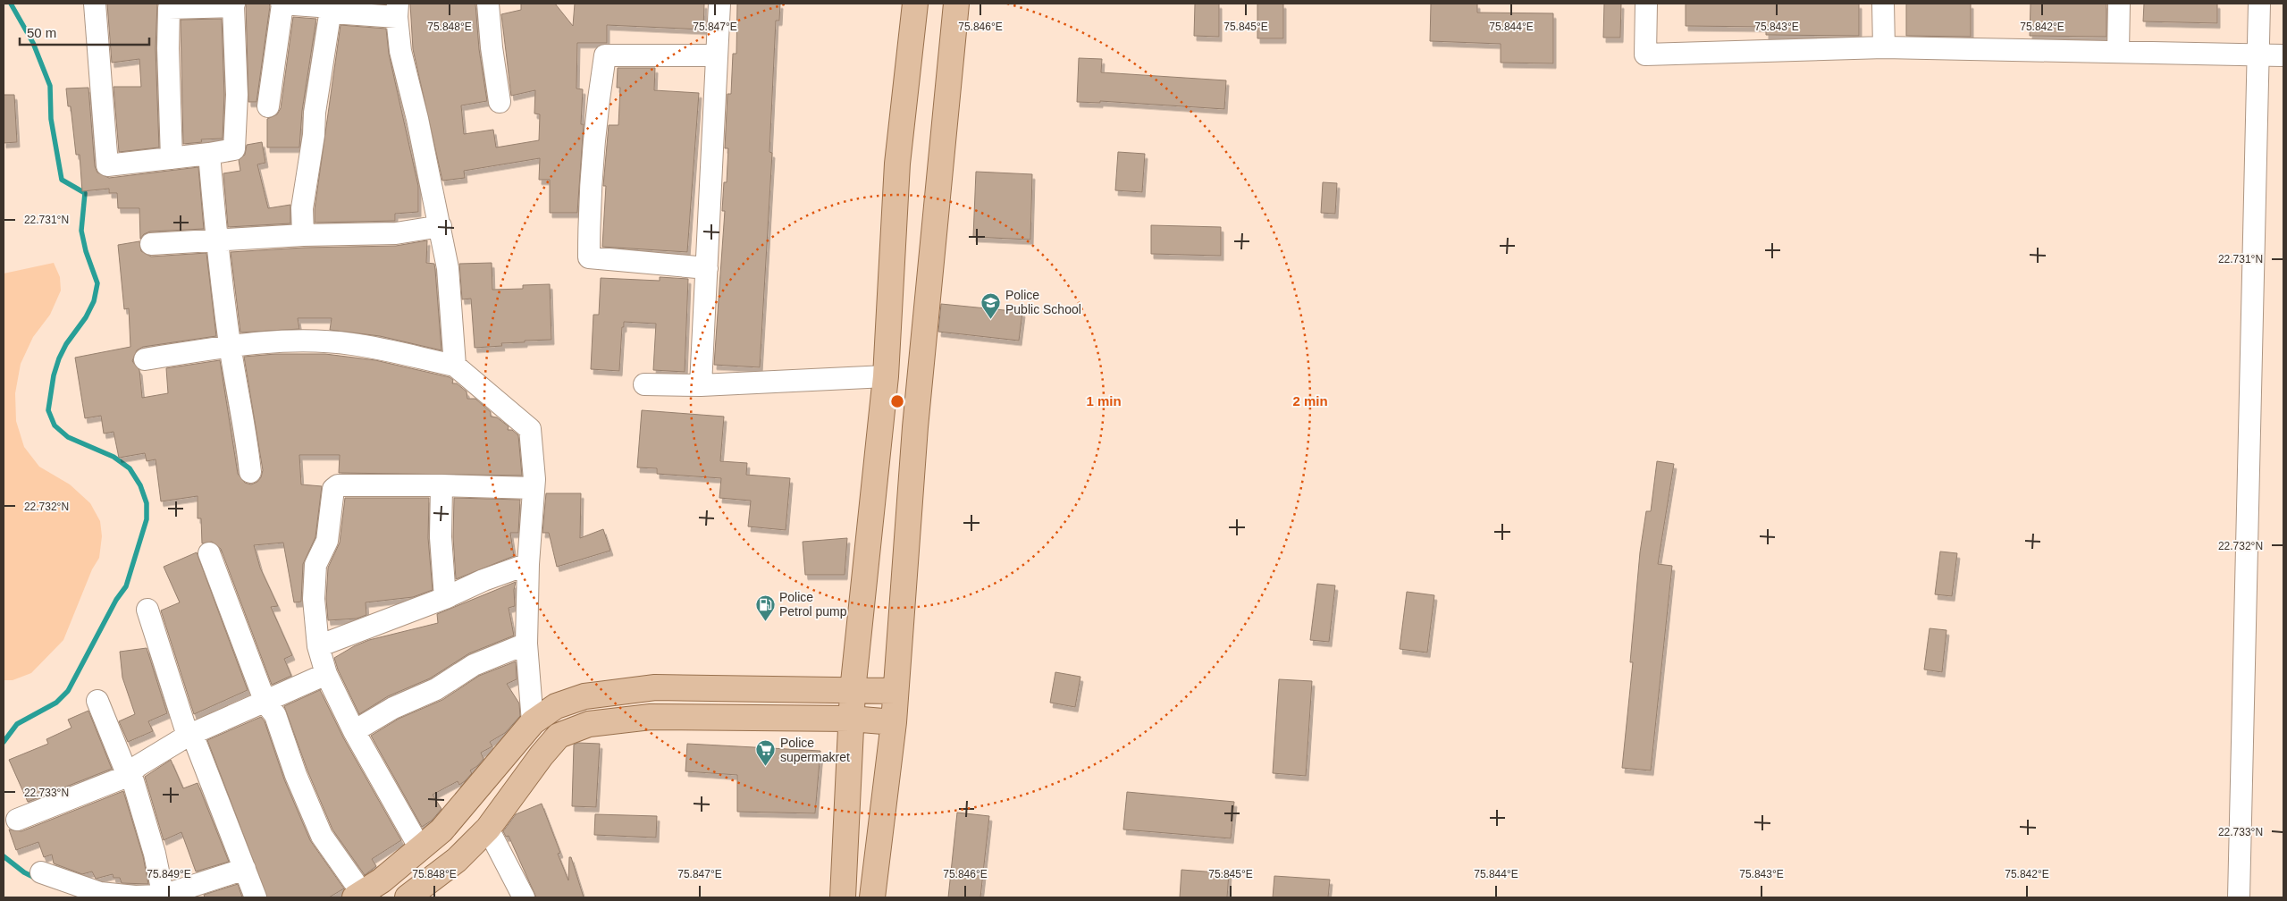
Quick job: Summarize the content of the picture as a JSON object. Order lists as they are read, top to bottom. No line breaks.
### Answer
{"places":{"school or university":["Police Public School"],"fuel station":["Police Petrol pump"],"supermarket":["Police supermakret"]},"scale_bar":"50 m","coordinates":["75.848°E","75.847°E","75.846°E","75.845°E","75.844°E","75.843°E","75.842°E","22.731°N","22.732°N","22.733°N","75.849°E"],"rings":["1 min","2 min"]}
